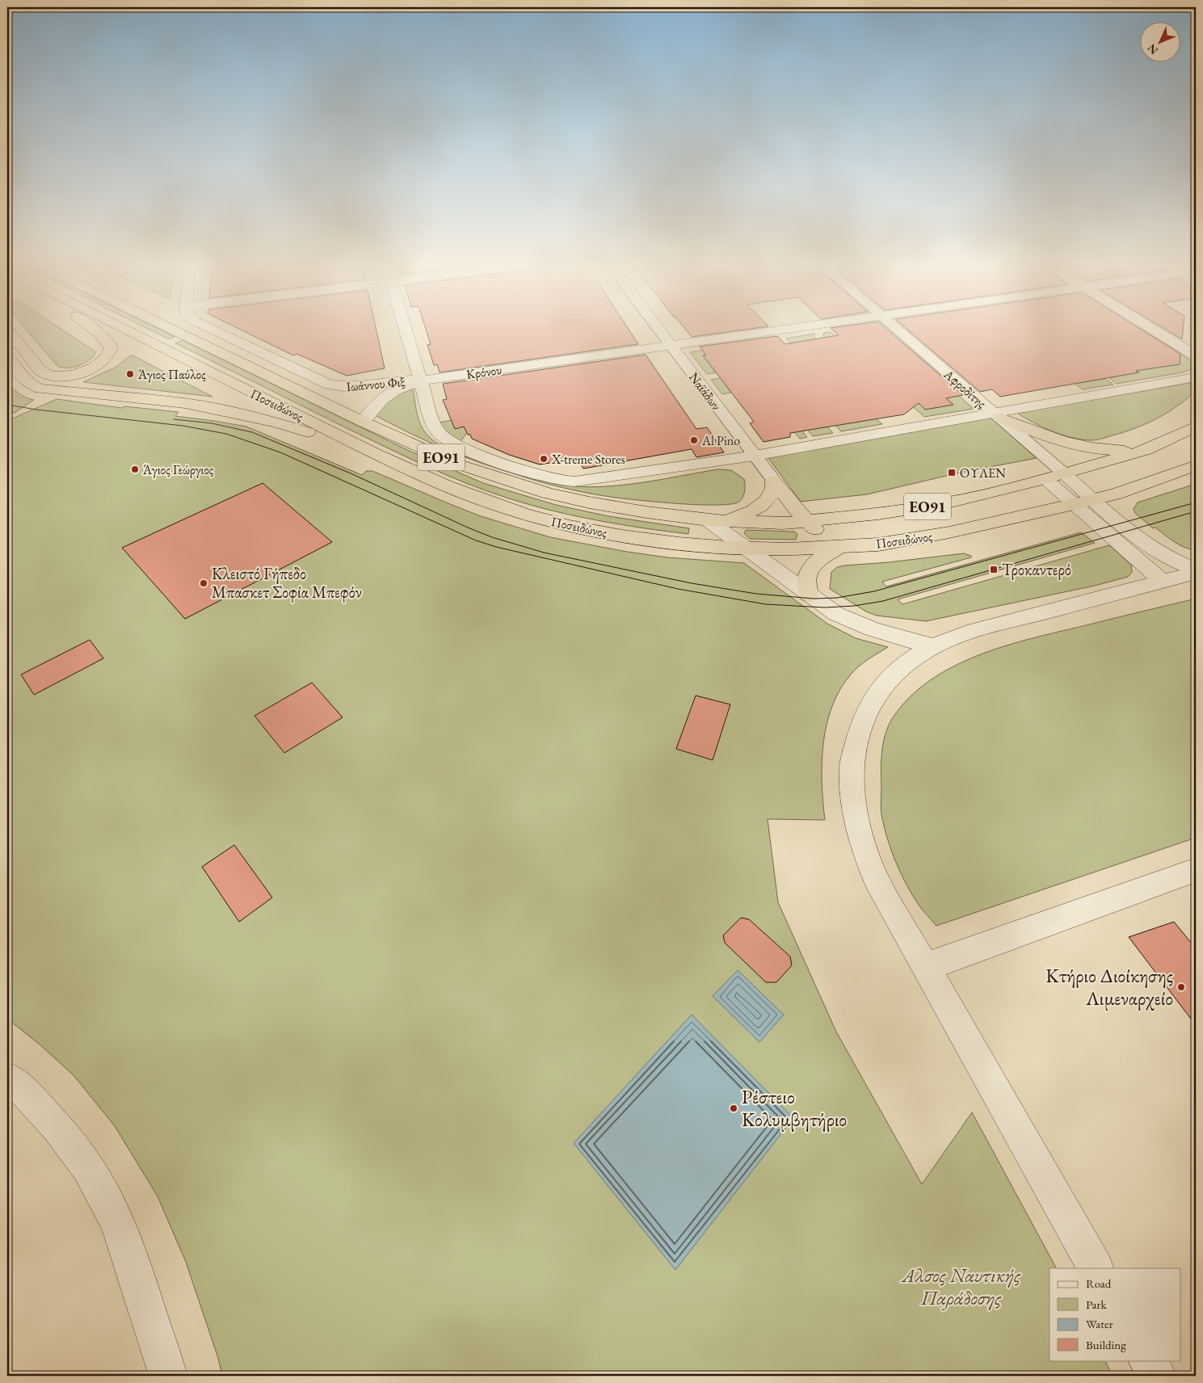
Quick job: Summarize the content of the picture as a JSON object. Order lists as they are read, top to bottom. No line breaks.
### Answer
{"streets":{"highway":["Ποσειδώνος","ΕΟ91"],"street":["Κρόνου","Ιωάννου Φιξ","Αφροδίτης","Ναϊάδων"]},"crossings":[["Κρόνου","Ιωάννου Φιξ"],["Κρόνου","Ναϊάδων"],["Αφροδίτης","Ποσειδώνος"]],"parks":["Αλσος Ναυτικής Παράδοσης"],"places":{"other":["Άγιος Παύλος","Al Pino","X-treme Stores","Άγιος Γεώργιος","Κλειστό Γήπεδο Μπασκετ Σοφία Μπεφόν","Κτήριο Διοίκησης Λιμεναρχείο","Ρέστειο Κολυμβητήριο"],"transit":["ΟΥΛΕΝ","Τροκαντερό"]},"legend":["Road","Park","Water","Building"],"north":"bottom left"}
